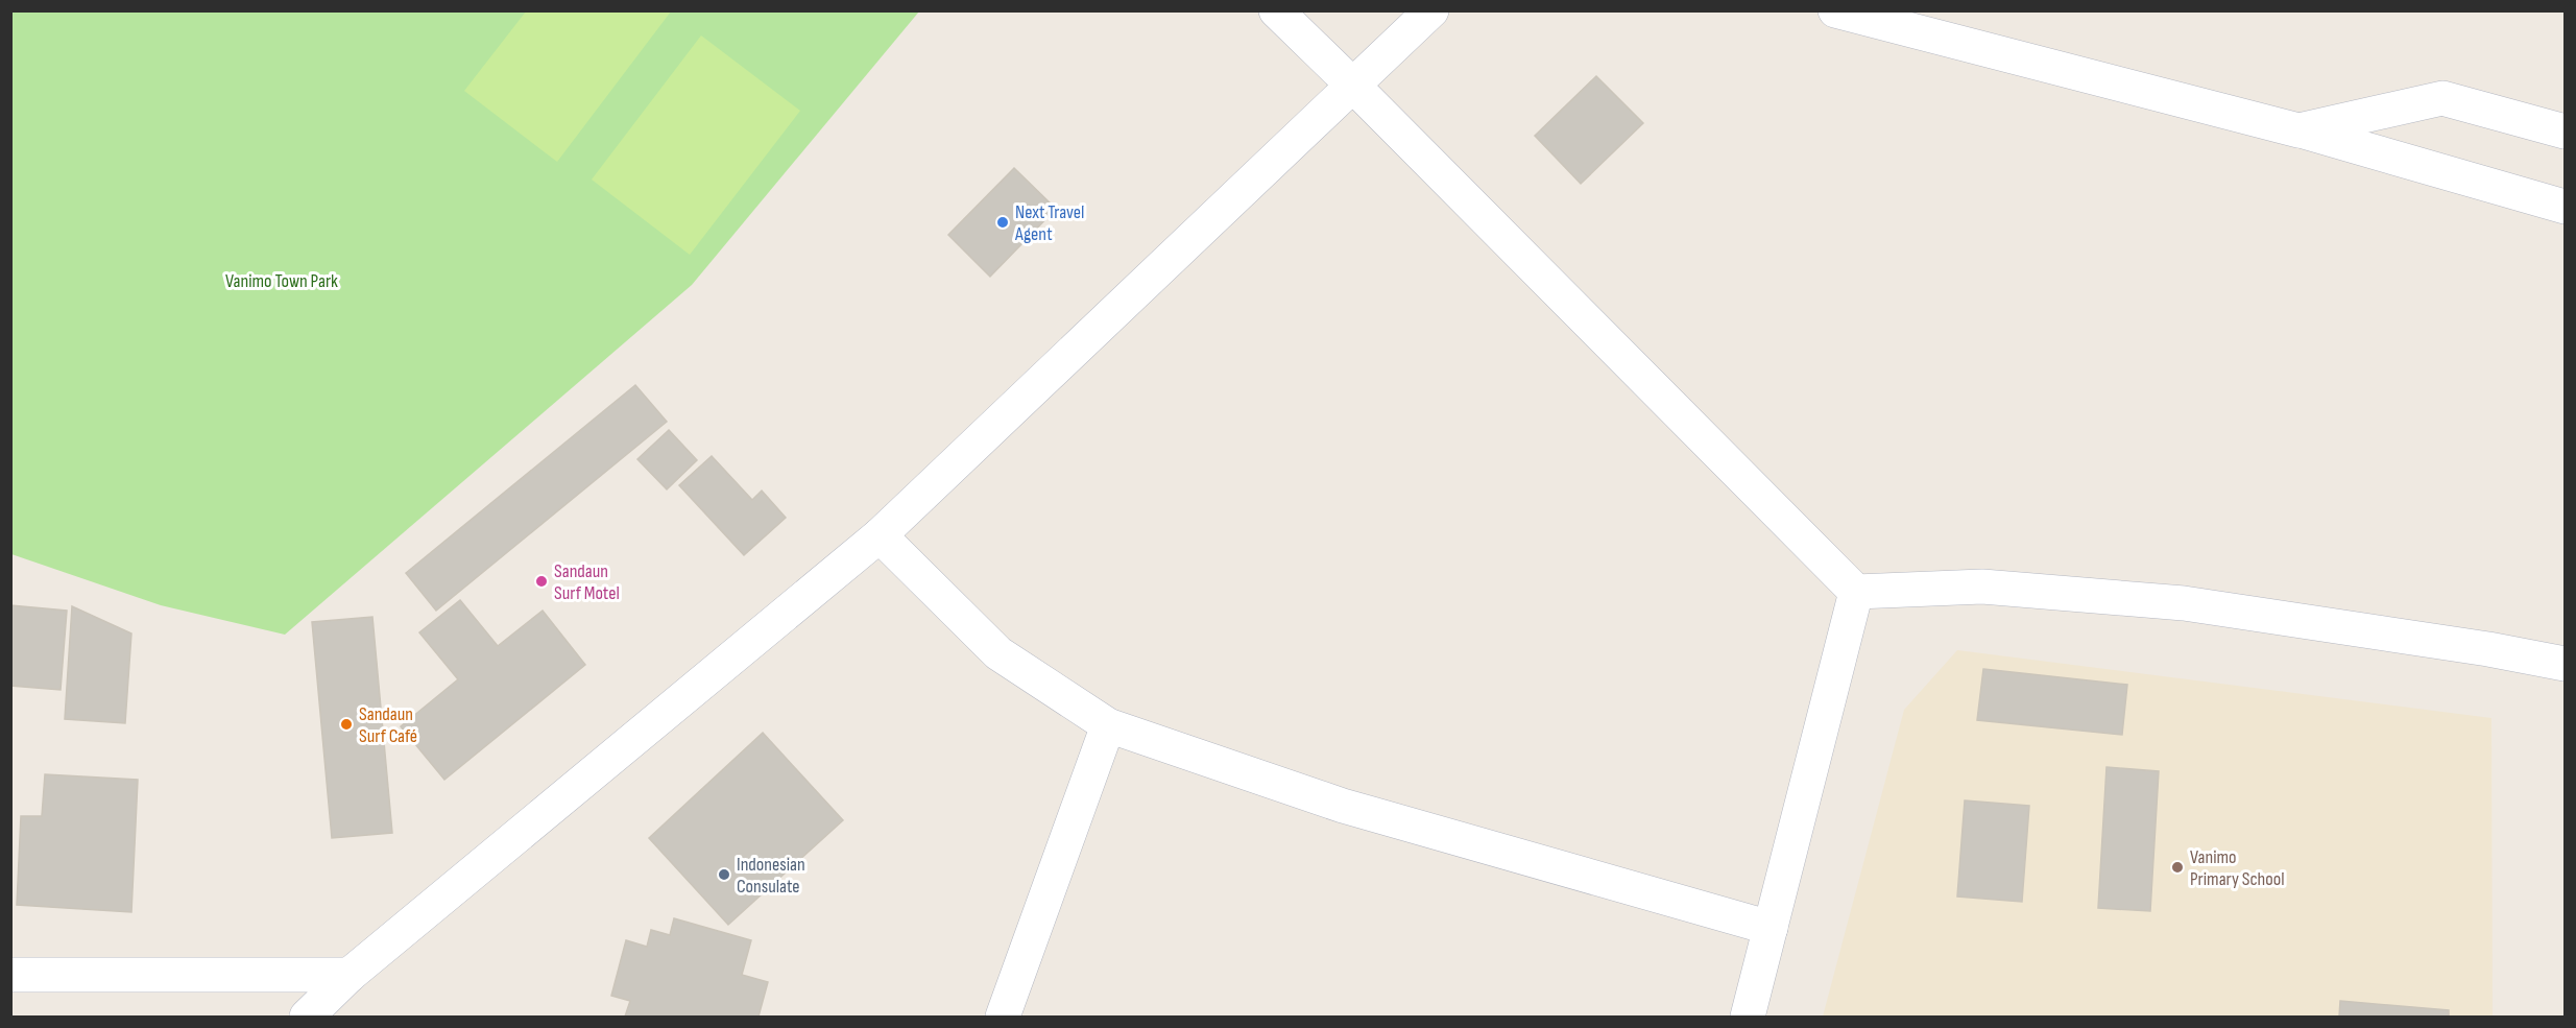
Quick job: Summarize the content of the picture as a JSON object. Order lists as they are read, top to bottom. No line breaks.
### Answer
{"parks":["Vanimo Town Park"],"places":["Next Travel Agent","Sandaun Surf Motel","Sandaun Surf Café","Vanimo Primary School","Indonesian Consulate"]}
